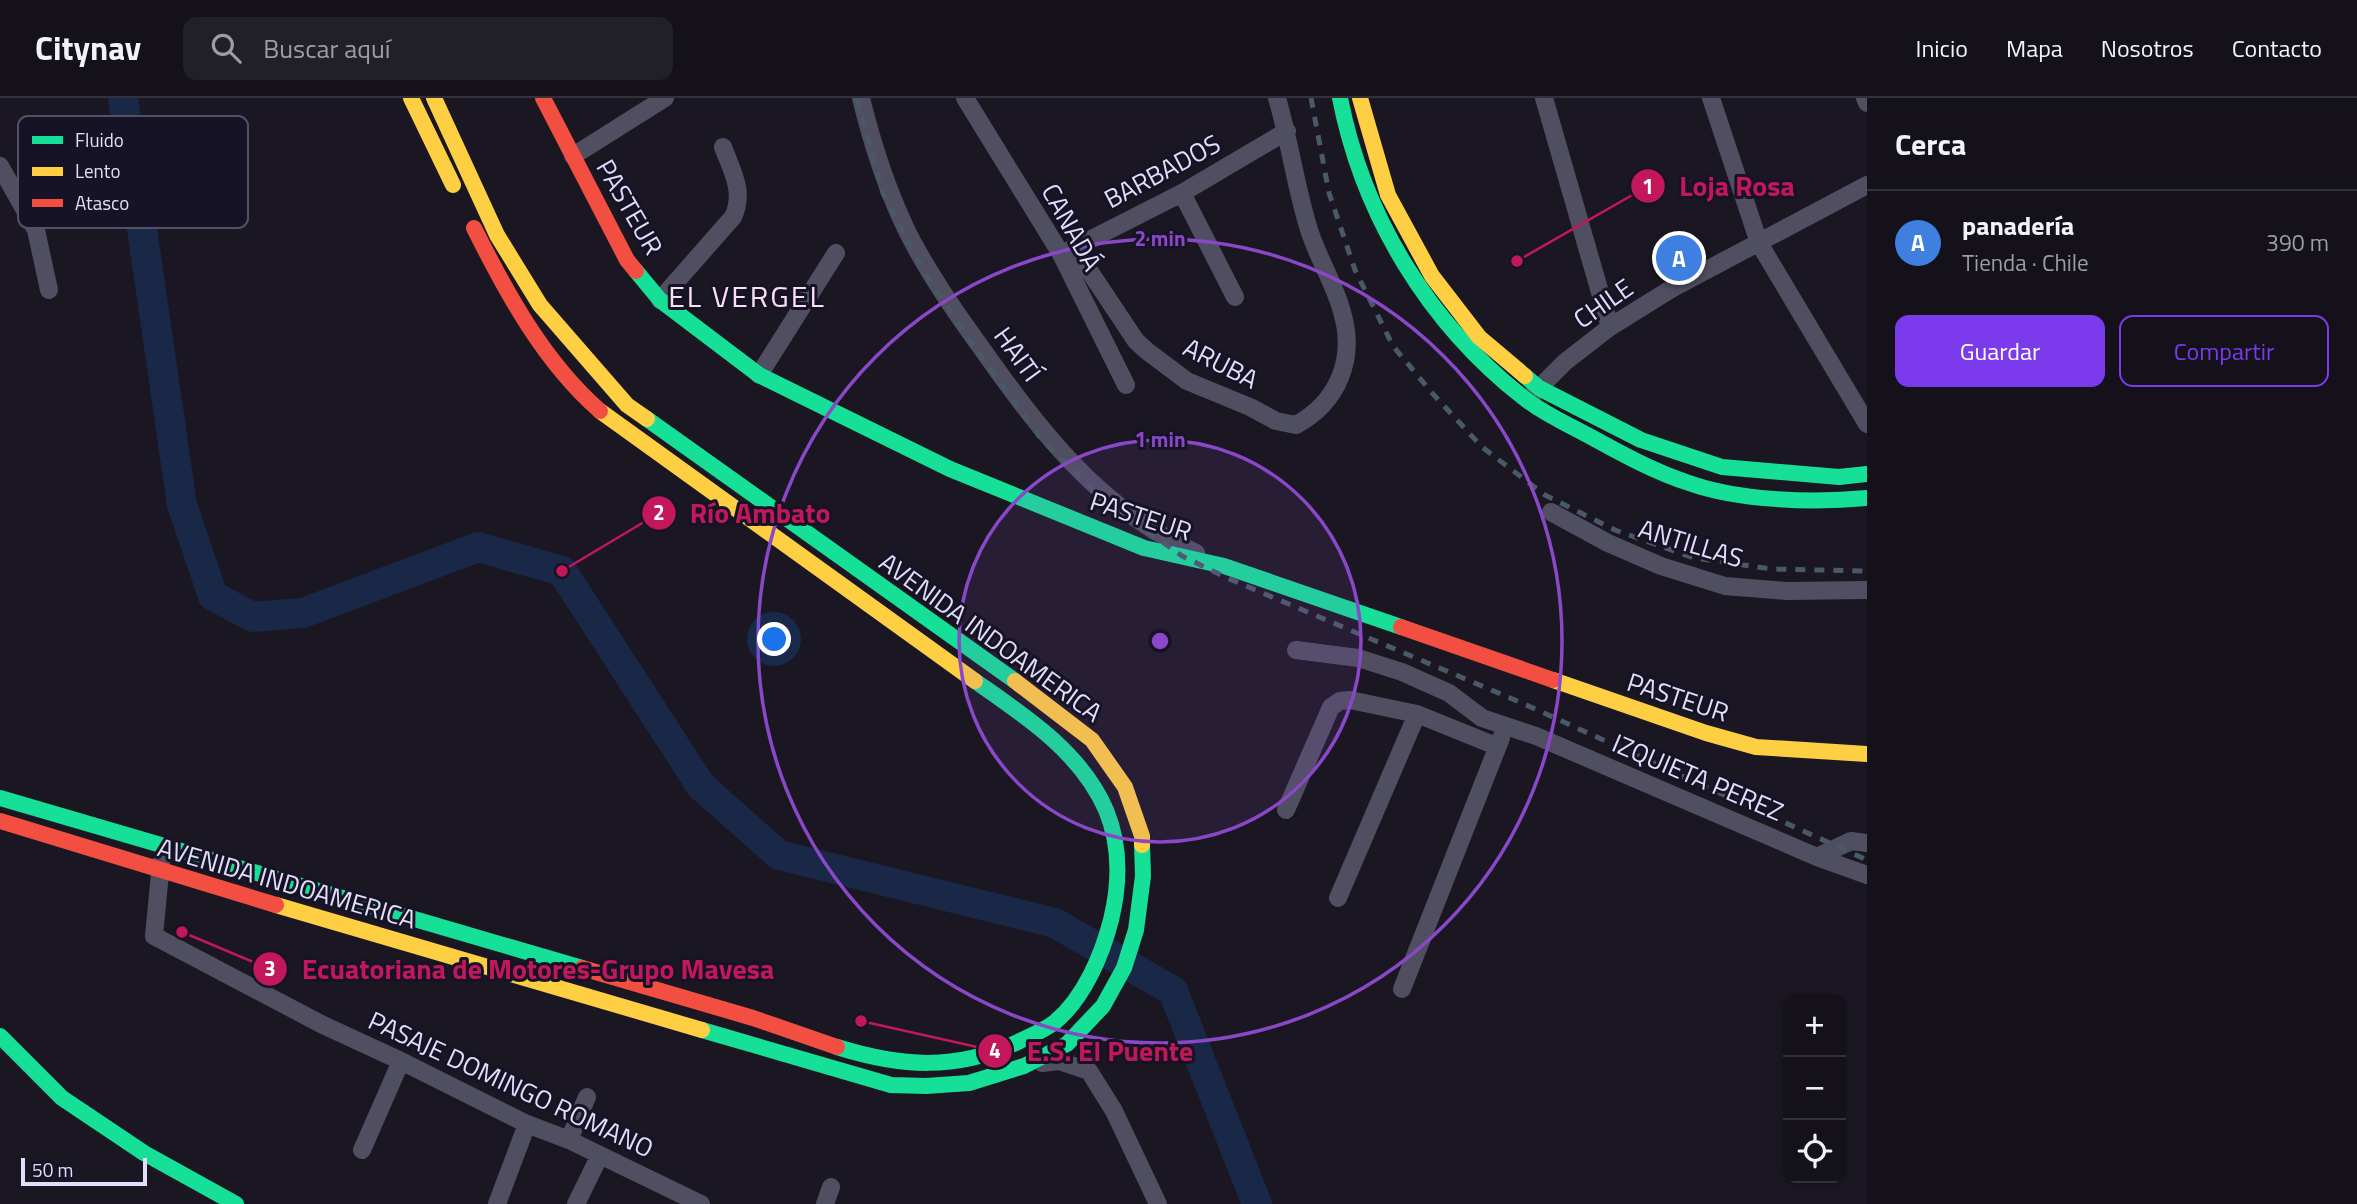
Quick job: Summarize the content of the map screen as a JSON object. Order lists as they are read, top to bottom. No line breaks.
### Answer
{"streets":{"main road":["PASTEUR","AVENIDA INDOAMERICA"],"street":["BARBADOS","CANADÁ","CHILE","HAITÍ","ARUBA","ANTILLAS","IZQUIETA PEREZ","PASAJE DOMINGO ROMANO"]},"crossings":[["BARBADOS","CANADÁ"],["BARBADOS","ARUBA"],["PASTEUR","HAITÍ"],["CANADÁ","ARUBA"],["AVENIDA INDOAMERICA","PASAJE DOMINGO ROMANO"]],"districts":["EL VERGEL"],"places":["Loja Rosa","Río Ambato","Ecuatoriana de Motores-Grupo Mavesa","E.S. El Puente"],"legend":["Fluido","Lento","Atasco"],"scale_bar":"50 m","page":{"header":"Citynav","search":"Buscar aquí","nav":["Inicio","Mapa","Nosotros","Contacto"],"heading":"Cerca","list":[{"mark":"A","name":"panadería","note":"Tienda · Chile","value":"390 m"}],"pins":"A","buttons":["Guardar","Compartir"],"map_buttons":["+","−"],"scale":"50 m"},"rings":["2 min","1 min"]}
